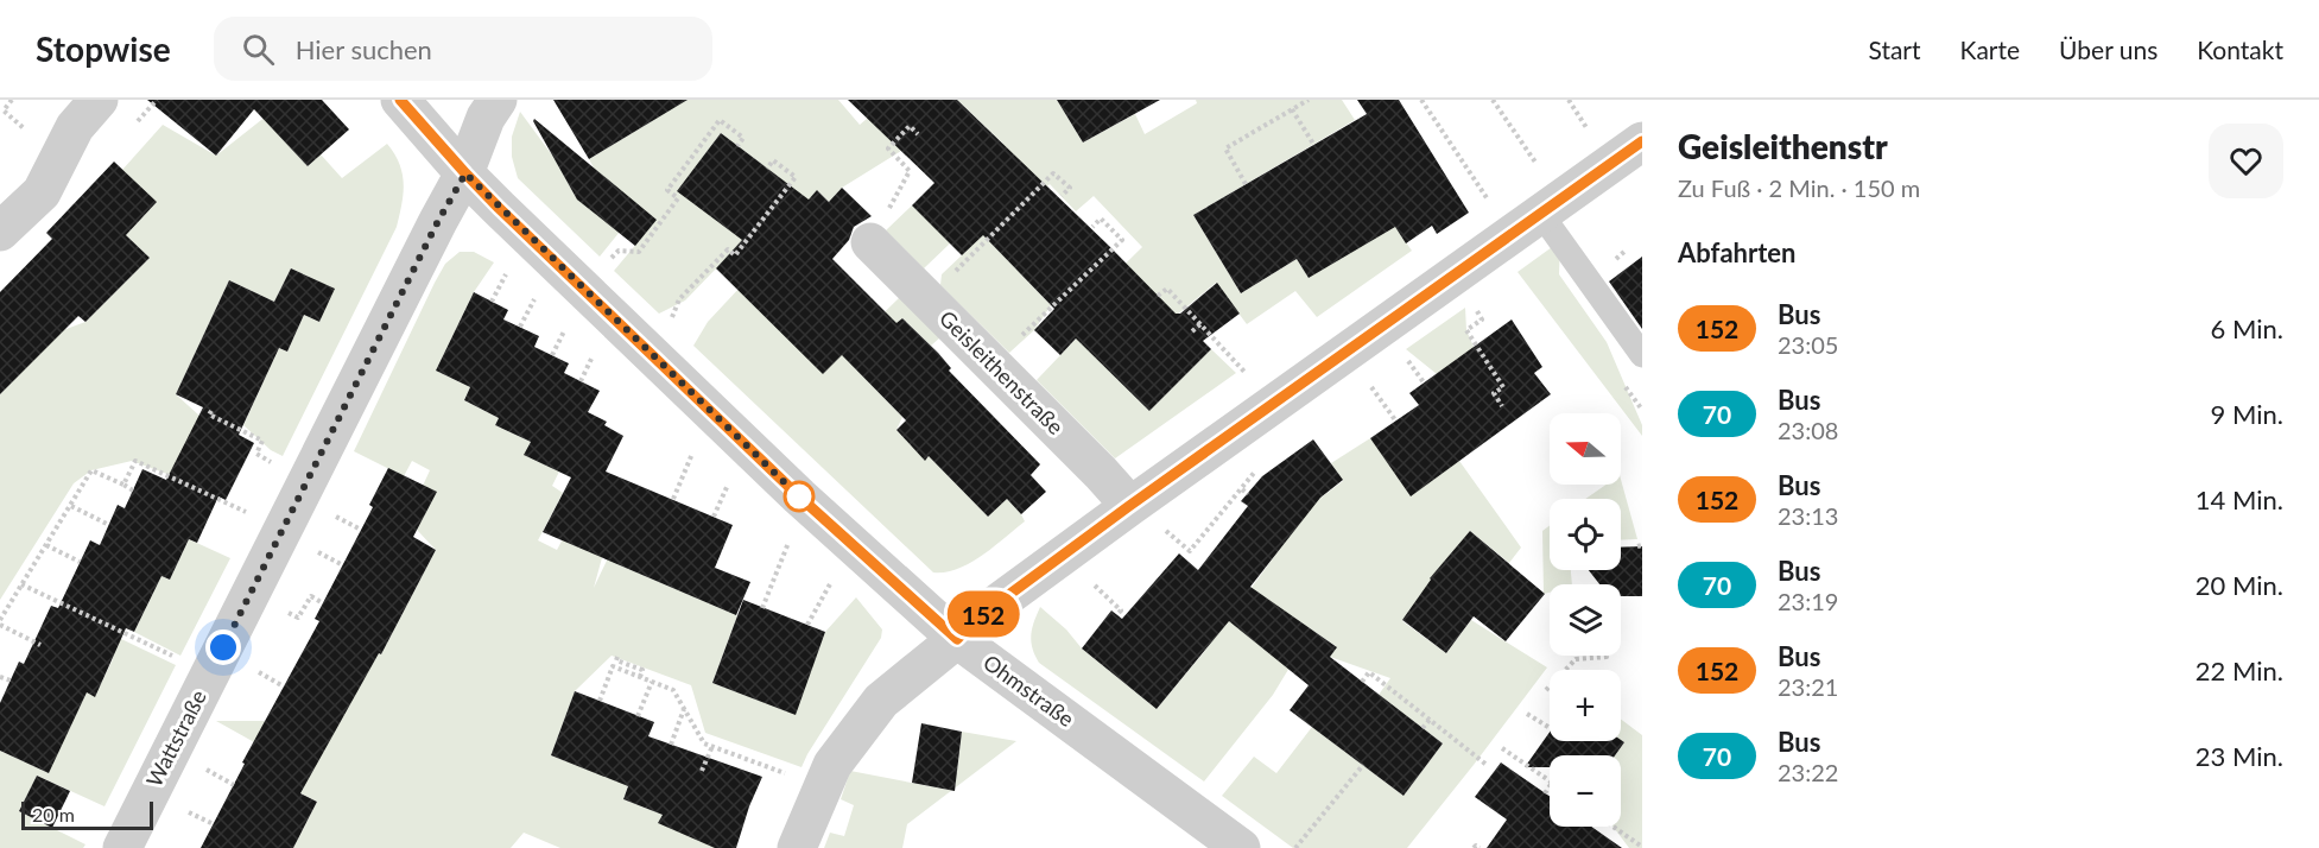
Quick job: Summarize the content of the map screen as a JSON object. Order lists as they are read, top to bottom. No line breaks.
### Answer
{"streets":{"street":["Geisleithenstraße","Ohmstraße","Wattstraße"]},"crossings":[["Ohmstraße","Wattstraße"]],"lines":["bus line 152"],"scale_bar":"20 m","north":"left","page":{"header":"Stopwise","search":"Hier suchen","nav":["Start","Karte","Über uns","Kontakt"],"on_map":"152","heading":[["Geisleithenstr","Zu Fuß · 2 Min. · 150 m"],"Abfahrten"],"list":[{"mark":"152","name":"Bus","note":"23:05","value":"6 Min."},{"mark":"70","name":"Bus","note":"23:08","value":"9 Min."},{"mark":"152","name":"Bus","note":"23:13","value":"14 Min."},{"mark":"70","name":"Bus","note":"23:19","value":"20 Min."},{"mark":"152","name":"Bus","note":"23:21","value":"22 Min."},{"mark":"70","name":"Bus","note":"23:22","value":"23 Min."}],"map_buttons":["+","−"],"scale":"20 m"}}
